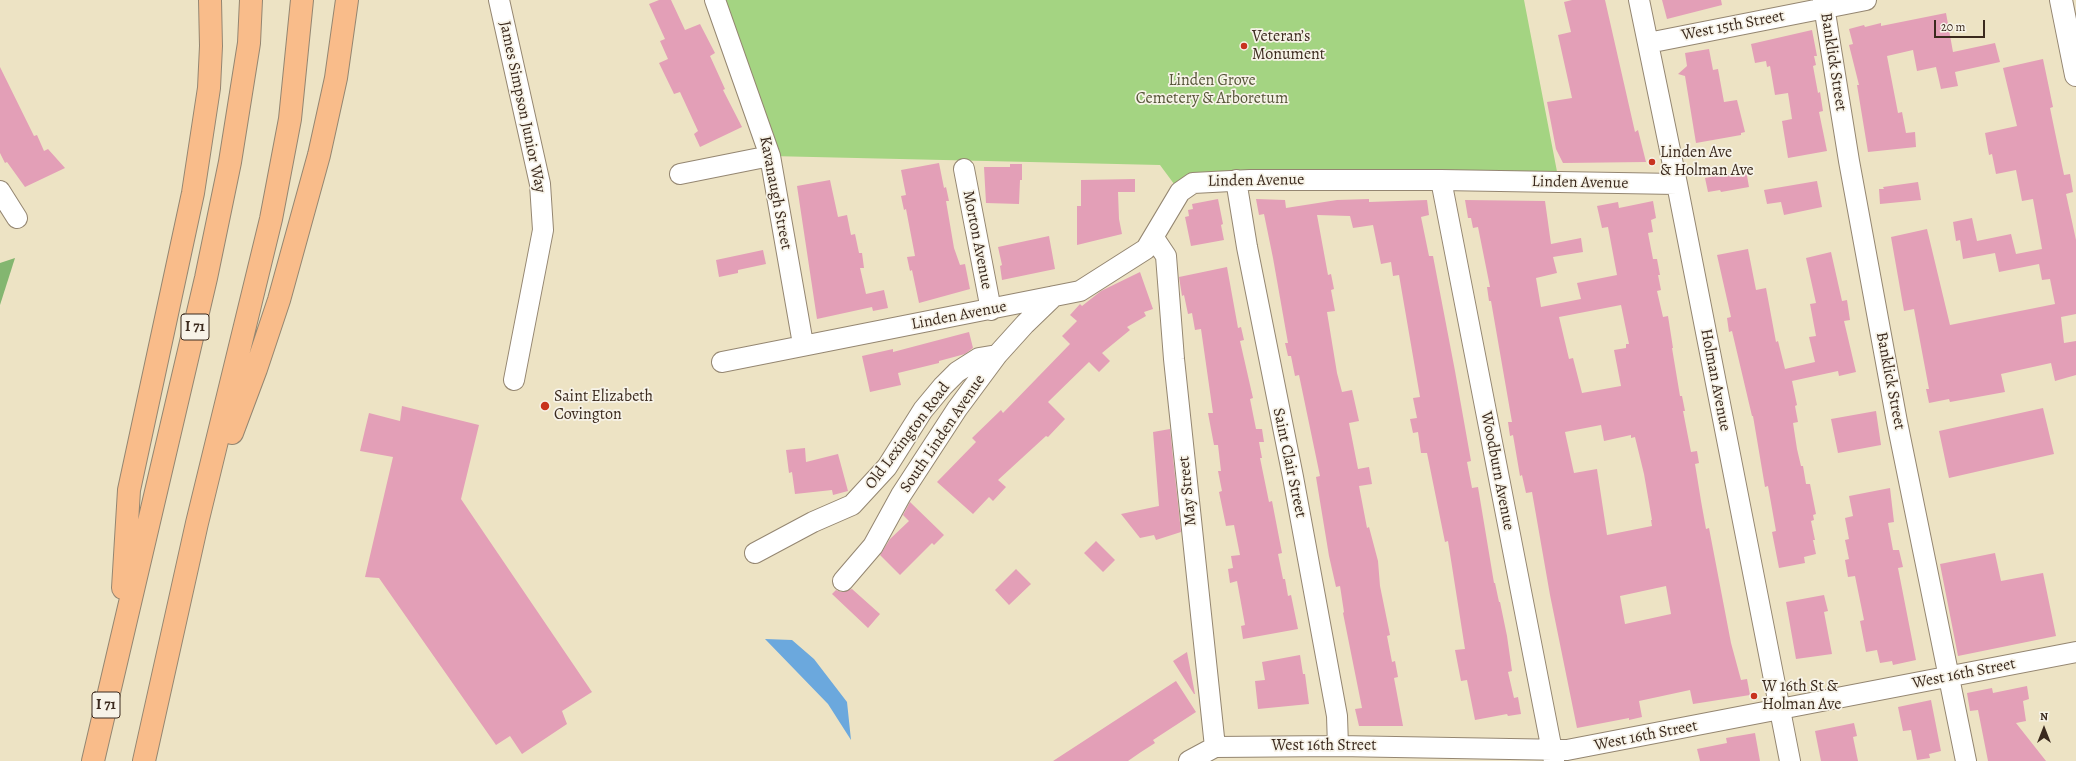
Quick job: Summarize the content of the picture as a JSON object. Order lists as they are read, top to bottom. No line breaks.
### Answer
{"streets":{"highway":["I 71"],"street":["West 15th Street","Banklick Street","James Simpson Junior Way","Linden Avenue","Kavanaugh Street","Morton Avenue","Holman Avenue","South Linden Avenue","Old Lexington Road","Saint Clair Street","Woodburn Avenue","May Street","West 16th Street"]},"crossings":[["West 15th Street","Banklick Street"],["West 15th Street","Holman Avenue"],["Banklick Street","West 16th Street"],["Linden Avenue","Kavanaugh Street"],["Linden Avenue","Morton Avenue"],["Linden Avenue","Holman Avenue"],["Linden Avenue","South Linden Avenue"],["Linden Avenue","Saint Clair Street"],["Linden Avenue","Woodburn Avenue"],["Linden Avenue","May Street"],["Holman Avenue","West 16th Street"],["South Linden Avenue","Old Lexington Road"],["Saint Clair Street","West 16th Street"],["Woodburn Avenue","West 16th Street"],["May Street","West 16th Street"]],"parks":["Linden Grove Cemetery & Arboretum"],"places":["Veteran’s Monument","Linden Ave & Holman Ave","Saint Elizabeth Covington","W 16th St & Holman Ave"],"scale_bar":"20 m","north":"top"}
